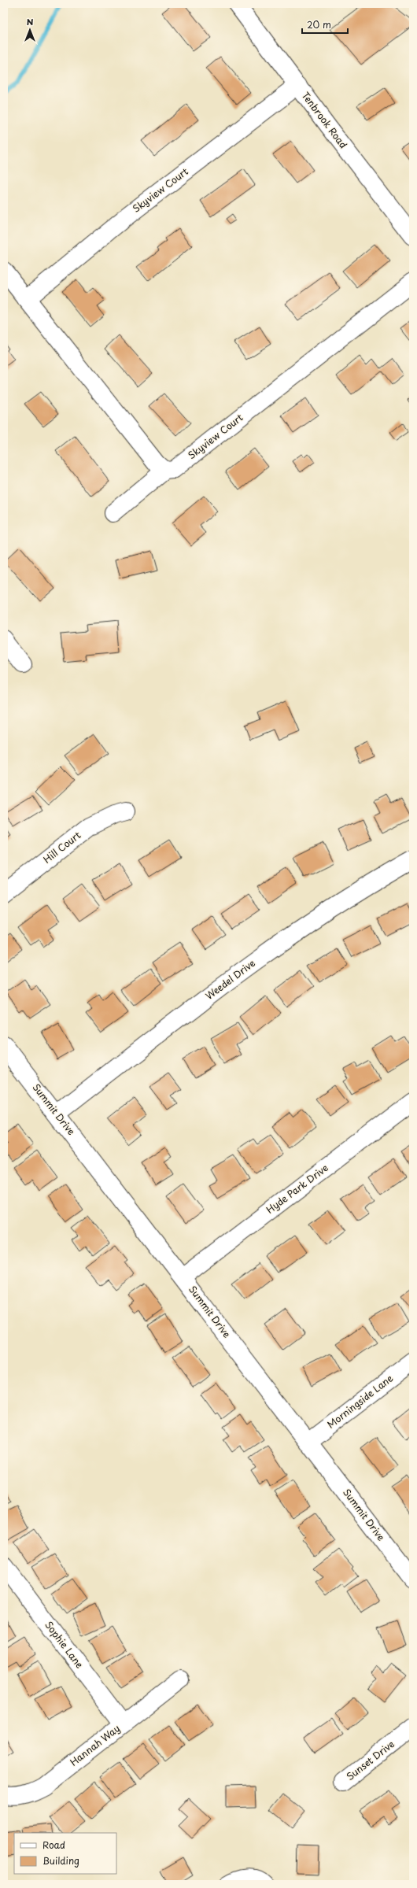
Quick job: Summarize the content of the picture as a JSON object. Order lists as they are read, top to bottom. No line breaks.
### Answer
{"streets":{"street":["Tenbrook Road","Skyview Court","Hill Court","Weedel Drive","Summit Drive","Hyde Park Drive","Morningside Lane","Sophie Lane","Hannah Way","Sunset Drive"]},"crossings":[["Tenbrook Road","Skyview Court"],["Weedel Drive","Summit Drive"],["Summit Drive","Hyde Park Drive"],["Summit Drive","Morningside Lane"],["Sophie Lane","Hannah Way"]],"legend":["Road","Building"],"scale_bar":"20 m","north":"top"}
